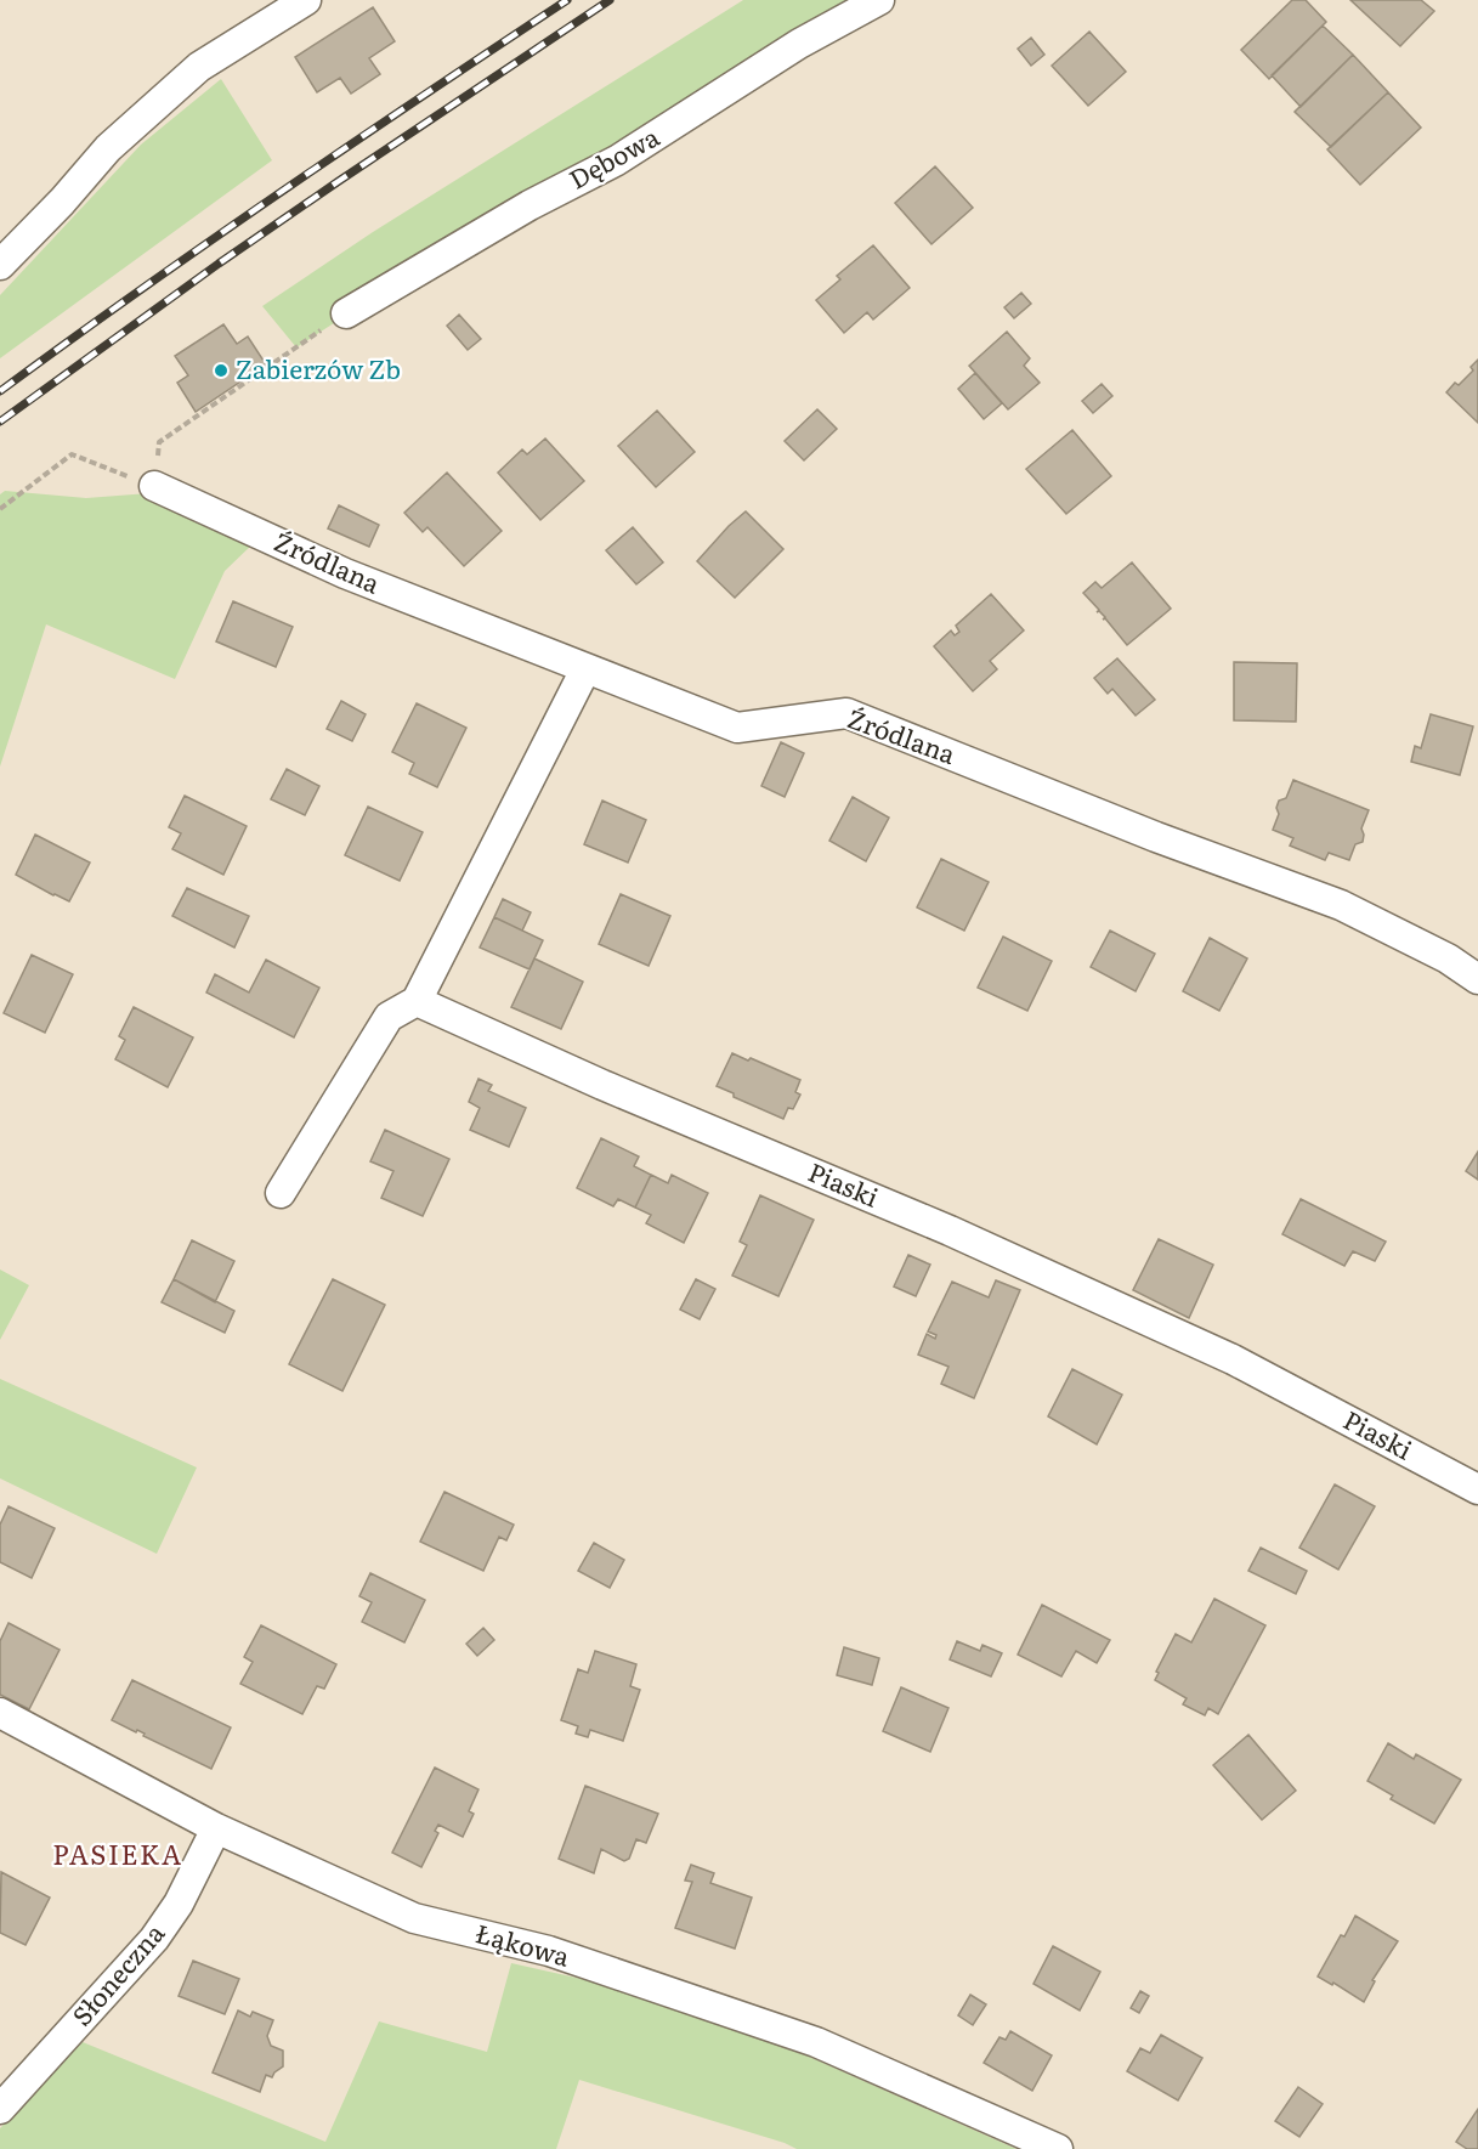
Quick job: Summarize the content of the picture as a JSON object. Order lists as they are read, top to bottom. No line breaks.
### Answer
{"streets":{"street":["Dębowa","Źródlana","Piaski","Łąkowa","Słoneczna"]},"crossings":[["Łąkowa","Słoneczna"]],"districts":["PASIEKA"],"places":["Zabierzów Zb"]}
